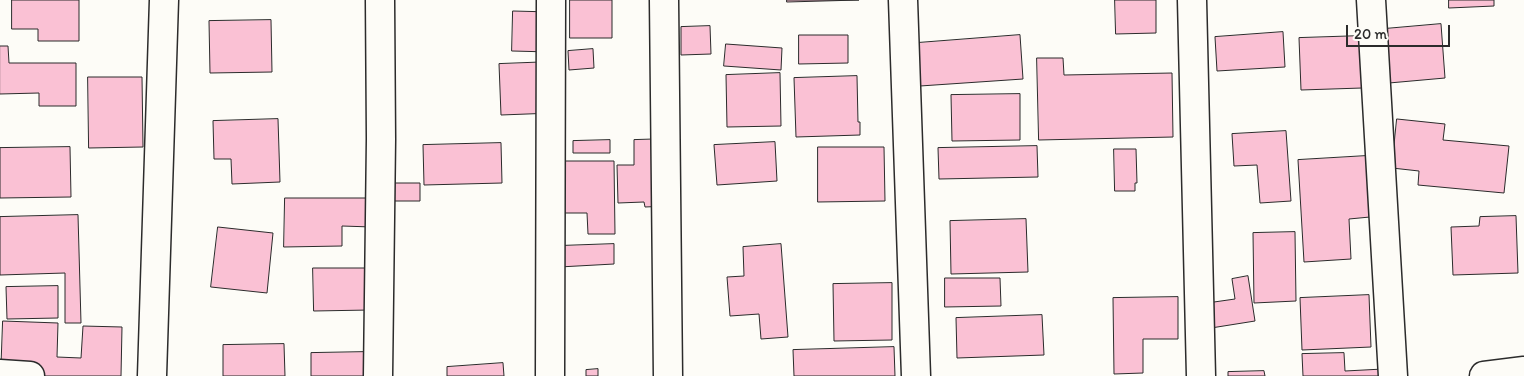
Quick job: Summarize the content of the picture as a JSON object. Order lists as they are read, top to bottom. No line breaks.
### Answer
{"scale_bar":"20 m"}
